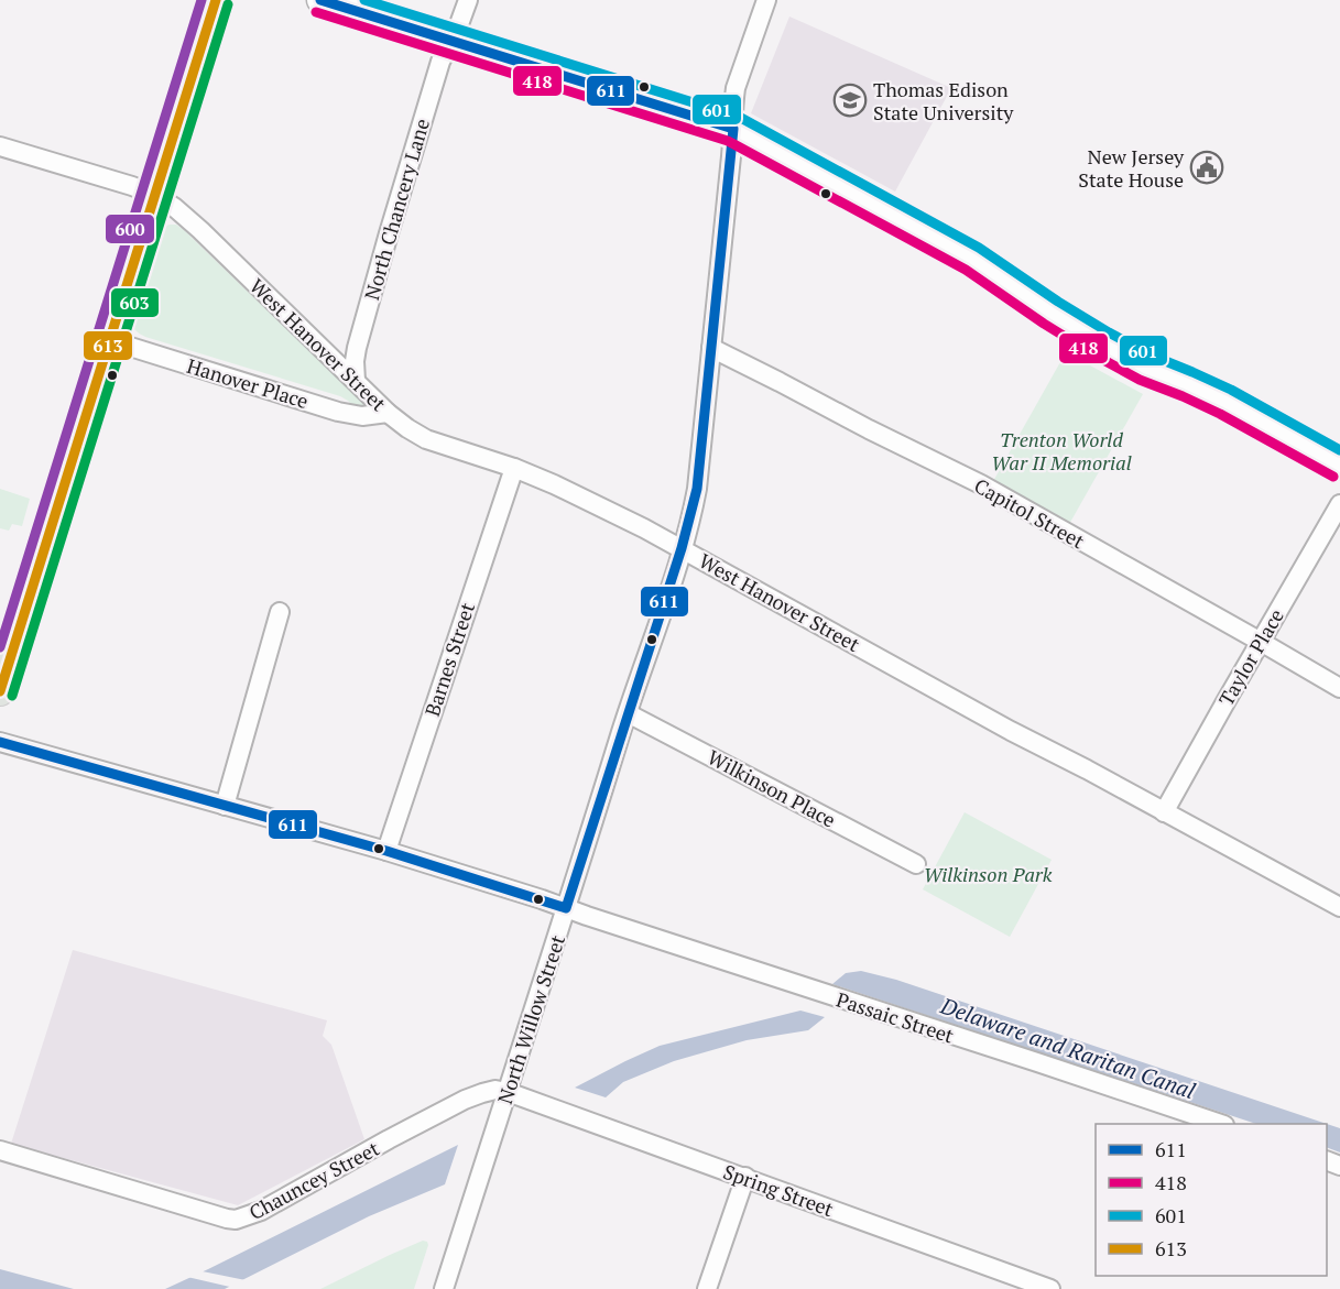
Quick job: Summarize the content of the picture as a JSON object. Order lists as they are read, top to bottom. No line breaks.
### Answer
{"streets":{"street":["North Chancery Lane","West Hanover Street","Hanover Place","Capitol Street","Taylor Place","Barnes Street","Wilkinson Place","Passaic Street","North Willow Street","Chauncey Street","Spring Street"]},"crossings":[["North Chancery Lane","West Hanover Street"],["West Hanover Street","Hanover Place"],["West Hanover Street","Taylor Place"],["West Hanover Street","Barnes Street"],["West Hanover Street","North Willow Street"],["Capitol Street","Taylor Place"],["Capitol Street","North Willow Street"],["Barnes Street","Passaic Street"],["Wilkinson Place","North Willow Street"],["Passaic Street","North Willow Street"],["North Willow Street","Chauncey Street"],["North Willow Street","Spring Street"],["Chauncey Street","Spring Street"]],"water":["Delaware and Raritan Canal"],"parks":["Trenton World War II Memorial","Wilkinson Park"],"places":{"school or university":["Thomas Edison State University"],"public building":["New Jersey State House"]},"lines":["transit line 611","transit line 601","transit line 613","transit line 600","transit line 603","transit line 418"],"legend":["611","418","601","613"]}
